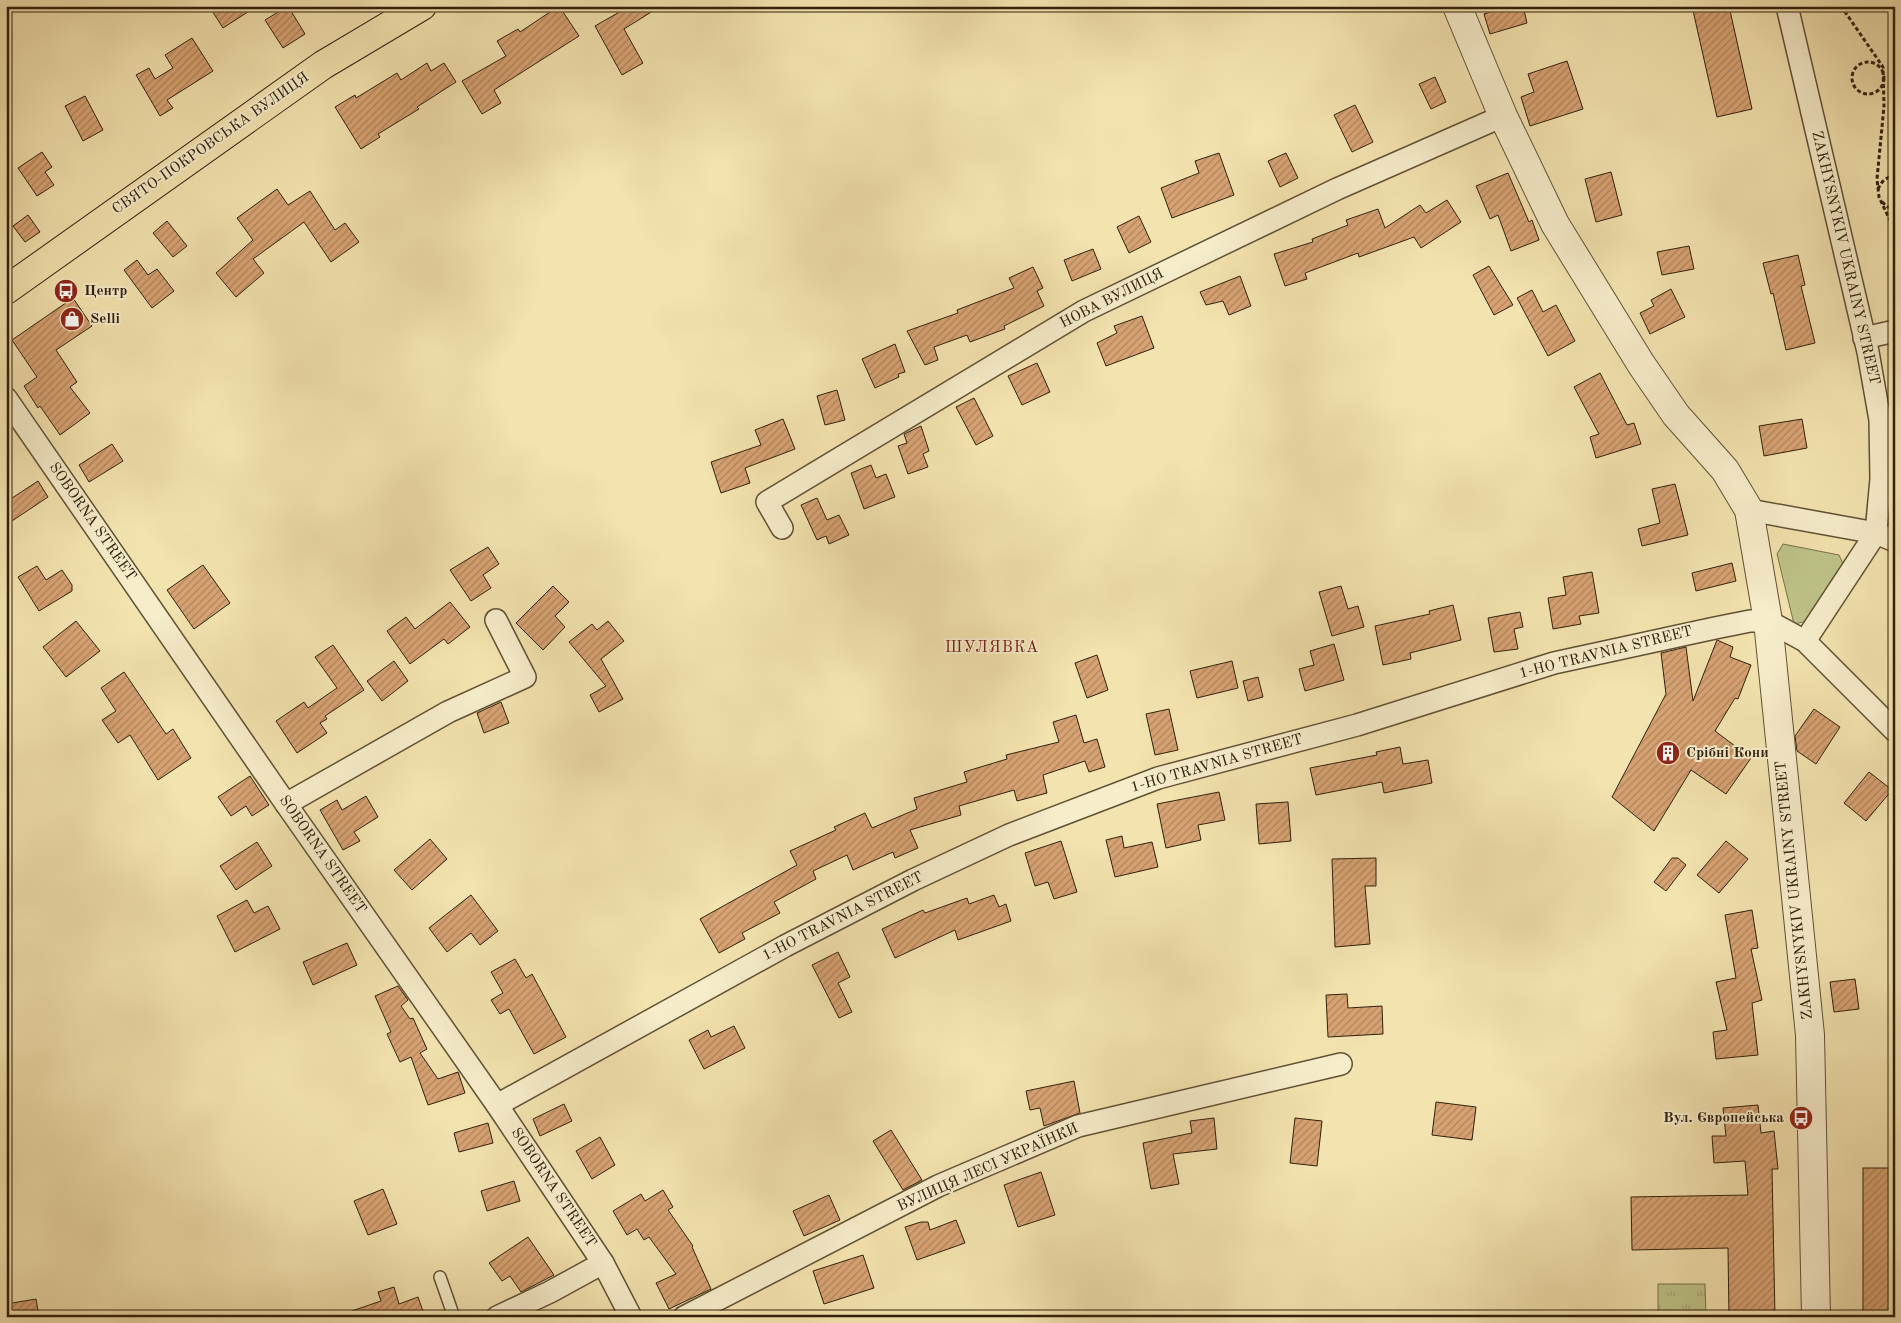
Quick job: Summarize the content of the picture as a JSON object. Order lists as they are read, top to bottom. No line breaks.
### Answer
{"streets":{"main road":["СВЯТО-ПОКРОВСЬКА ВУЛИЦЯ"],"street":["ZAKHYSNYKIV UKRAINY STREET","НОВА ВУЛИЦЯ","SOBORNA STREET","1-HO TRAVNIA STREET","ВУЛИЦЯ ЛЕСІ УКРАЇНКИ"]},"crossings":[["ZAKHYSNYKIV UKRAINY STREET","НОВА ВУЛИЦЯ"],["ZAKHYSNYKIV UKRAINY STREET","1-HO TRAVNIA STREET"],["SOBORNA STREET","1-HO TRAVNIA STREET"]],"districts":["ШУЛЯВКА"],"places":{"bus stop":["Центр","Вул. Європейська"],"shop":["Selli"],"building":["Срібні Кони"]}}
